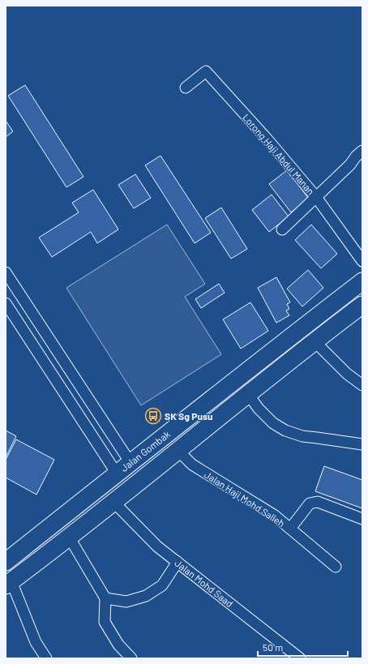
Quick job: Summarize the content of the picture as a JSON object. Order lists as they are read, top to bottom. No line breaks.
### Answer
{"streets":{"main road":["Jalan Gombak"],"street":["Lorong Haji Abdul Manan","Jalan Haji Mohd Salleh","Jalan Mohd Saad"]},"crossings":[["Jalan Gombak","Jalan Haji Mohd Salleh"],["Jalan Gombak","Jalan Mohd Saad"]],"places":{"bus stop":["SK Sg Pusu"]},"scale_bar":"50 m"}
